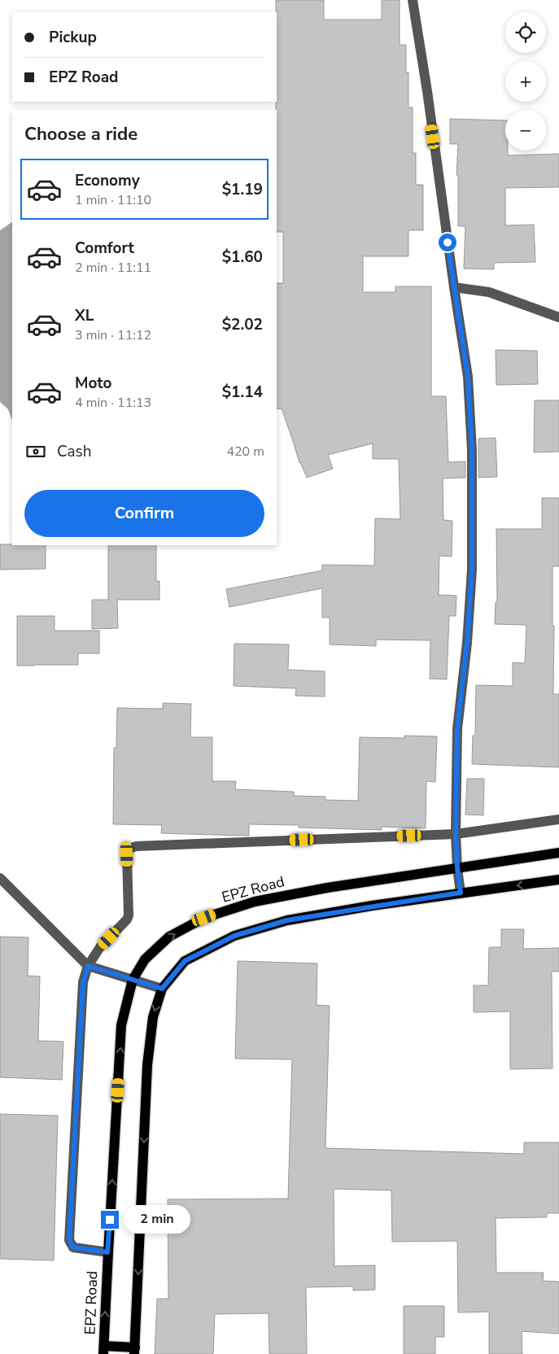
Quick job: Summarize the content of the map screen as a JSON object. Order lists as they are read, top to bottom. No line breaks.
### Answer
{"streets":{"main road":["EPZ Road"]},"one_way":["EPZ Road"],"page":{"map_buttons":["+","−"],"banner":["Pickup","EPZ Road"],"heading":"Choose a ride","list":[{"name":"Economy","note":"1 min · 11:10","value":"$1.19"},{"name":"Comfort","note":"2 min · 11:11","value":"$1.60"},{"name":"XL","note":"3 min · 11:12","value":"$2.02"},{"name":"Moto","note":"4 min · 11:13","value":"$1.14"}],"pay":["Cash","420 m"],"buttons":"Confirm","bubble":"2 min"}}
